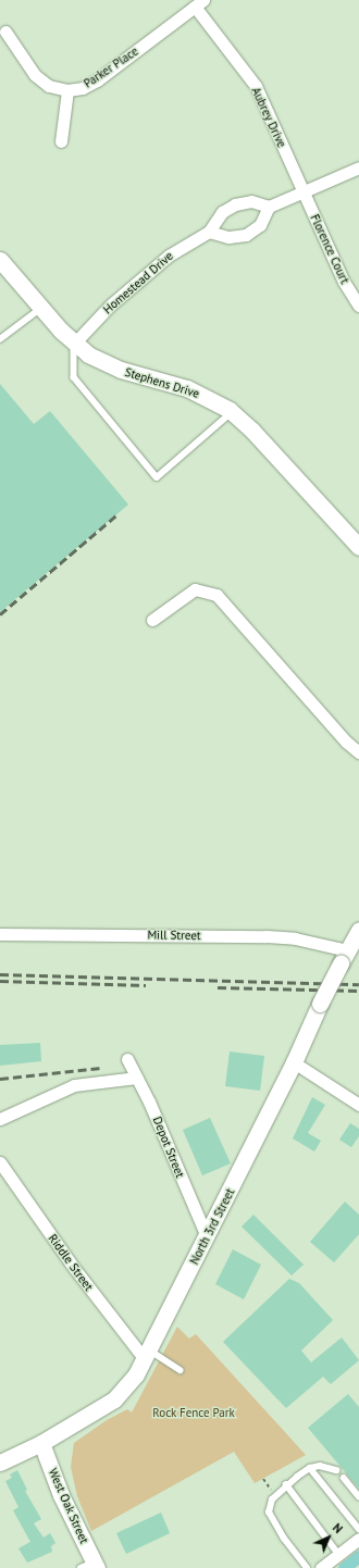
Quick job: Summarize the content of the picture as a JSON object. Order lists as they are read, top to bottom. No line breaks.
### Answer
{"streets":{"main road":["Stephens Drive","North 3rd Street","West Oak Street"],"street":["Parker Place","Aubrey Drive","Florence Court","Homestead Drive","Mill Street","Depot Street","Riddle Street"]},"crossings":[["Parker Place","Aubrey Drive"],["Aubrey Drive","Florence Court"],["Homestead Drive","Stephens Drive"],["Mill Street","North 3rd Street"],["Depot Street","North 3rd Street"],["North 3rd Street","Riddle Street"],["North 3rd Street","West Oak Street"]],"parks":["Rock Fence Park"],"north":"top right"}
